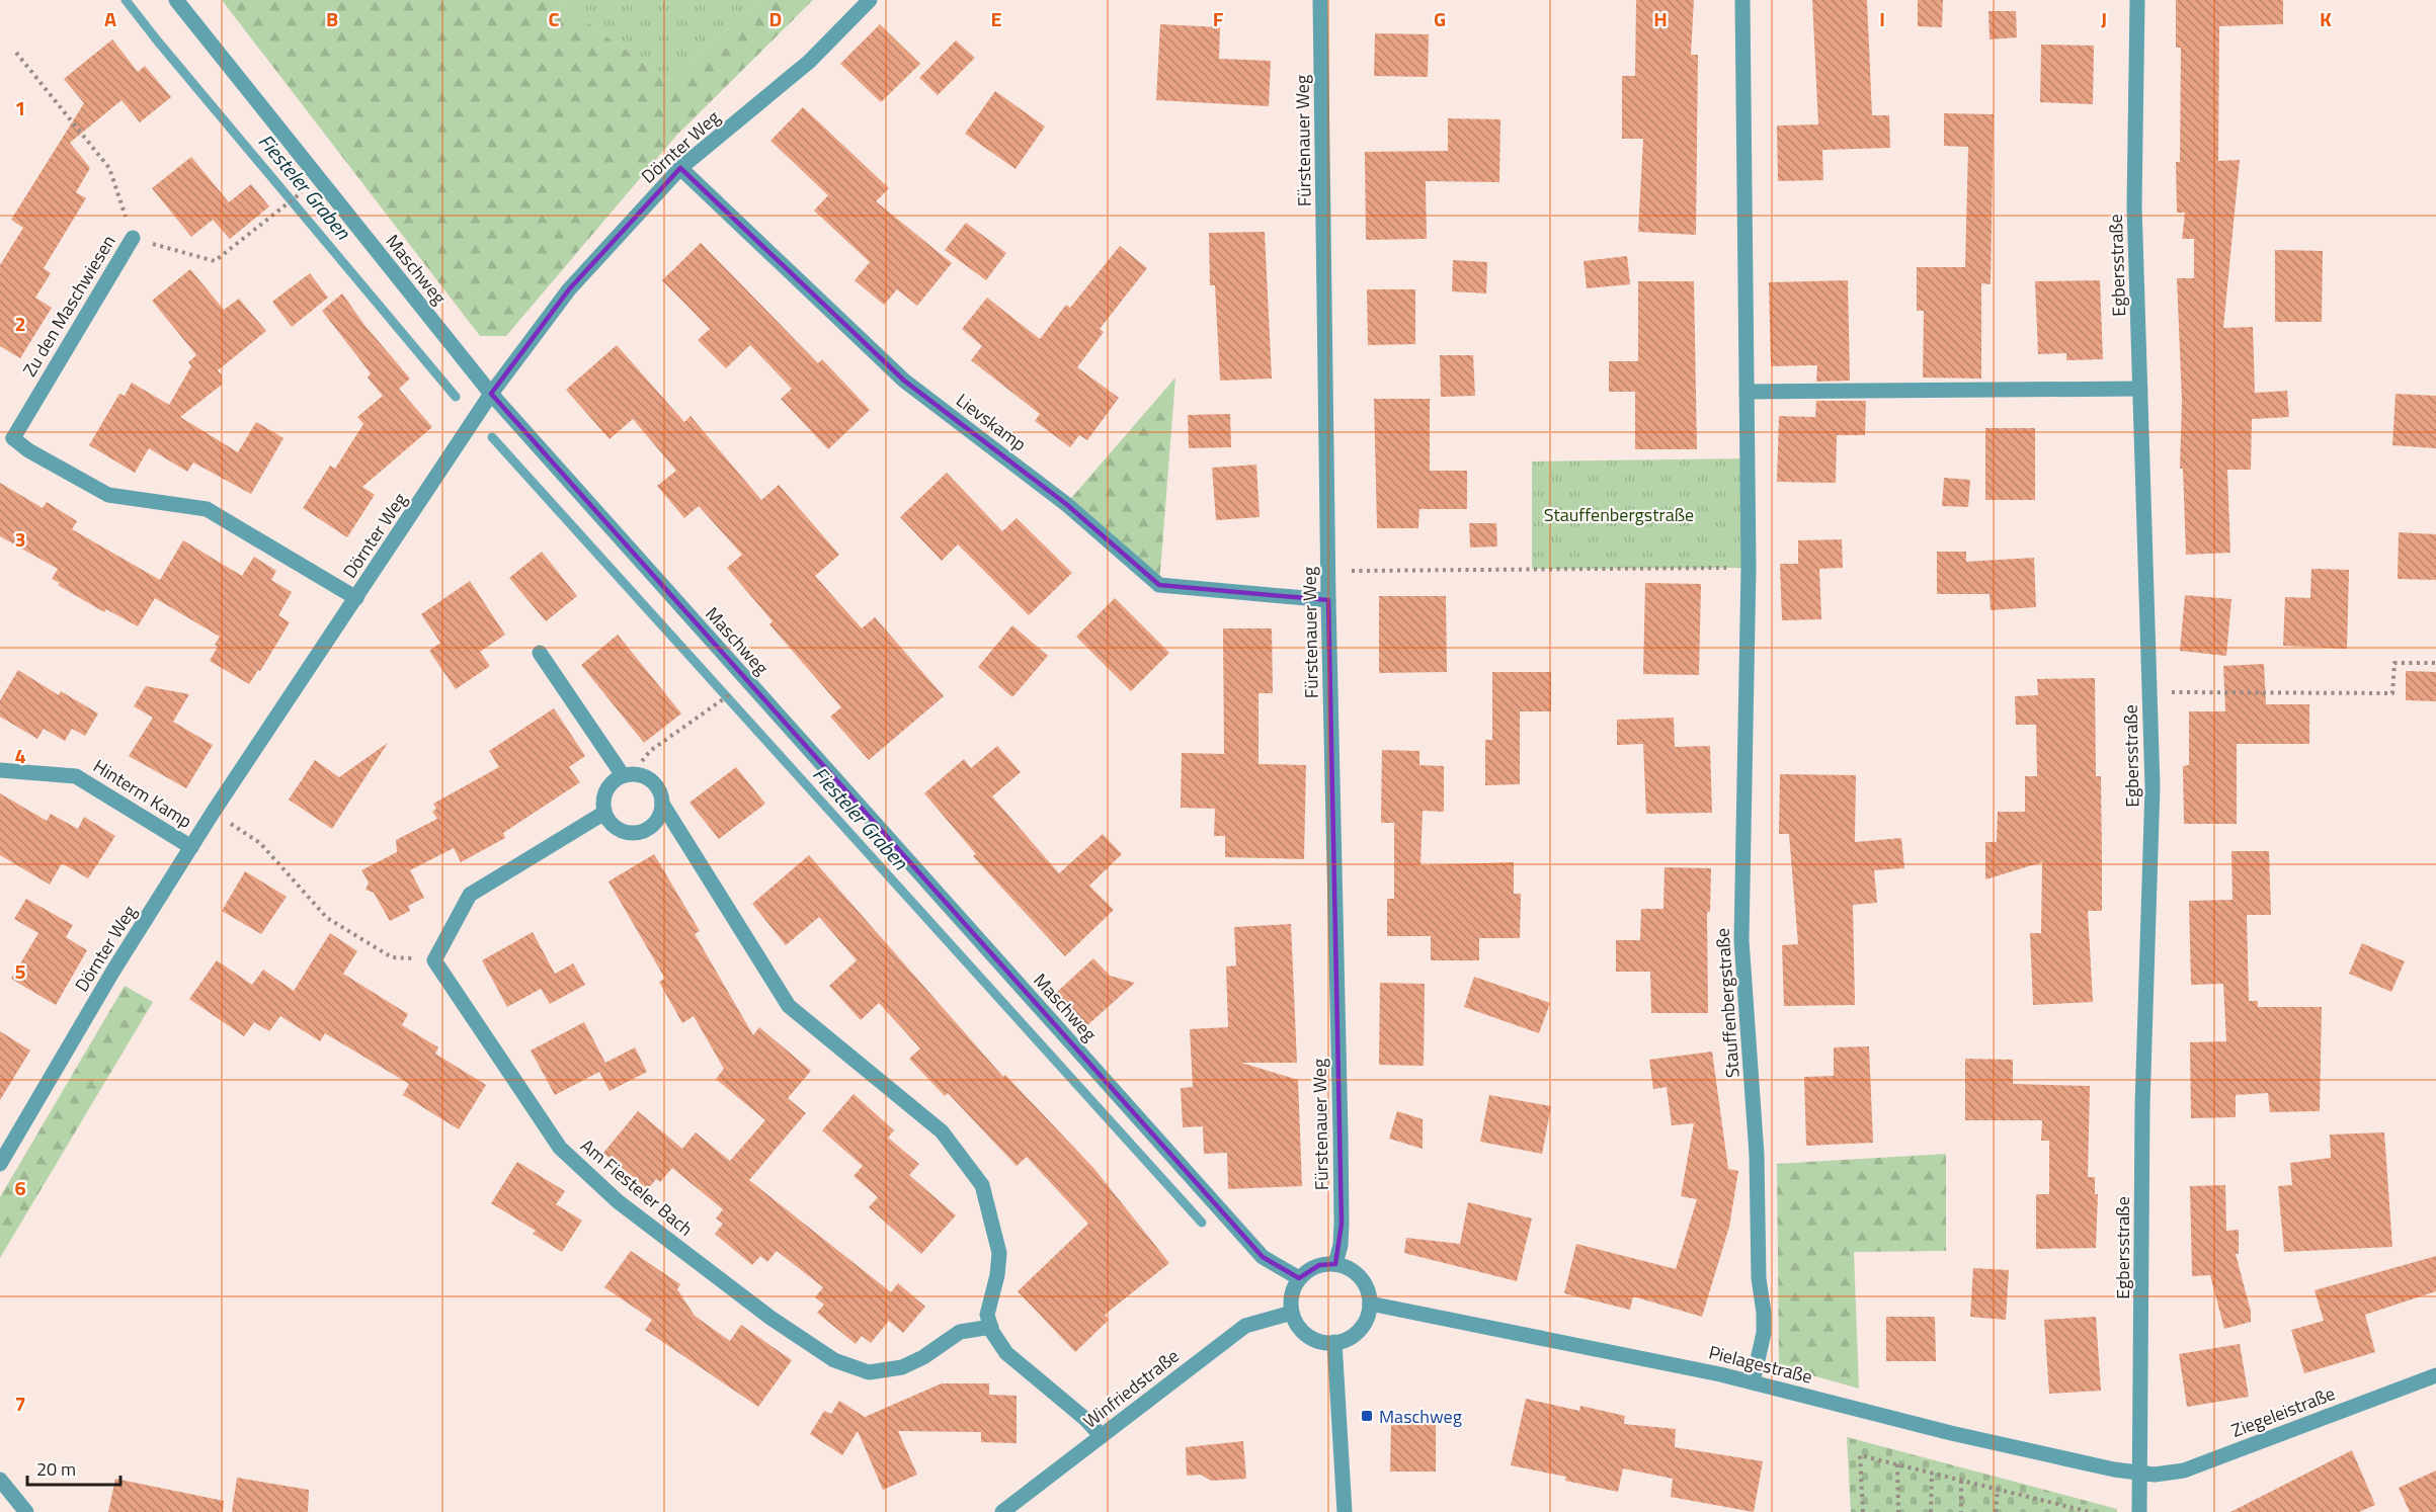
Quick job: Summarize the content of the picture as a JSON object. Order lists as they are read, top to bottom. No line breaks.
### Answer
{"streets":{"street":["Fürstenauer Weg","Dörnter Weg","Egbersstraße","Maschweg","Zu den Maschwiesen","Lievskamp","Hinterm Kamp","Stauffenbergstraße","Am Fiesteler Bach","Pielagestraße","Winfriedstraße","Ziegeleistraße"]},"crossings":[["Fürstenauer Weg","Maschweg"],["Fürstenauer Weg","Lievskamp"],["Fürstenauer Weg","Pielagestraße"],["Fürstenauer Weg","Winfriedstraße"],["Dörnter Weg","Maschweg"],["Dörnter Weg","Zu den Maschwiesen"],["Dörnter Weg","Lievskamp"],["Dörnter Weg","Hinterm Kamp"],["Egbersstraße","Pielagestraße"],["Egbersstraße","Ziegeleistraße"],["Maschweg","Pielagestraße"],["Maschweg","Winfriedstraße"],["Stauffenbergstraße","Pielagestraße"],["Pielagestraße","Winfriedstraße"],["Pielagestraße","Ziegeleistraße"]],"water":["Fiesteler Graben"],"parks":["Stauffenbergstraße"],"places":{"transit":["Maschweg"]},"scale_bar":"20 m","grid":{"columns":["A","B","C","D","E","F","G","H","I","J","K"],"rows":["1","2","3","4","5","6","7"]}}
